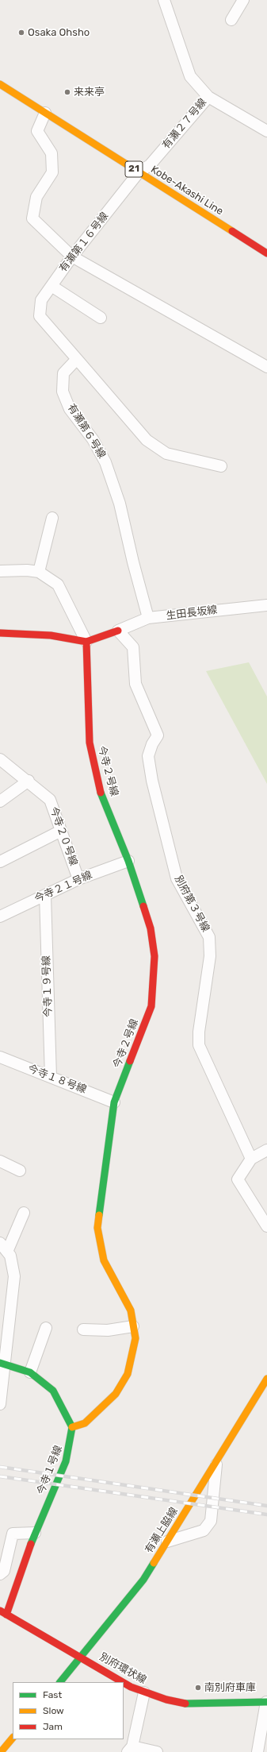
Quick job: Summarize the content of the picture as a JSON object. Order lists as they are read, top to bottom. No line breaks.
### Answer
{"streets":{"street":["有瀬２７号線","21","Kobe-Akashi Line","有瀬第１６号線","有瀬第６号線","生田長坂線","今寺２号線","今寺２０号線","今寺２１号線","別府第３号線","今寺１９号線","今寺１８号線","今寺１号線","有瀬上脇線","別府環状線"]},"crossings":[["有瀬２７号線","Kobe-Akashi Line"],["有瀬２７号線","有瀬第１６号線"],["Kobe-Akashi Line","有瀬第１６号線"],["有瀬第１６号線","有瀬第６号線"],["有瀬第６号線","生田長坂線"],["生田長坂線","別府第３号線"],["今寺２号線","今寺２１号線"],["今寺２号線","今寺１８号線"],["今寺２号線","今寺１号線"],["今寺２０号線","今寺２１号線"],["今寺２１号線","今寺１９号線"],["今寺１９号線","今寺１８号線"],["今寺１号線","別府環状線"],["有瀬上脇線","別府環状線"]],"places":["Osaka Ohsho","来来亭","南別府車庫"],"legend":["Fast","Slow","Jam"]}
